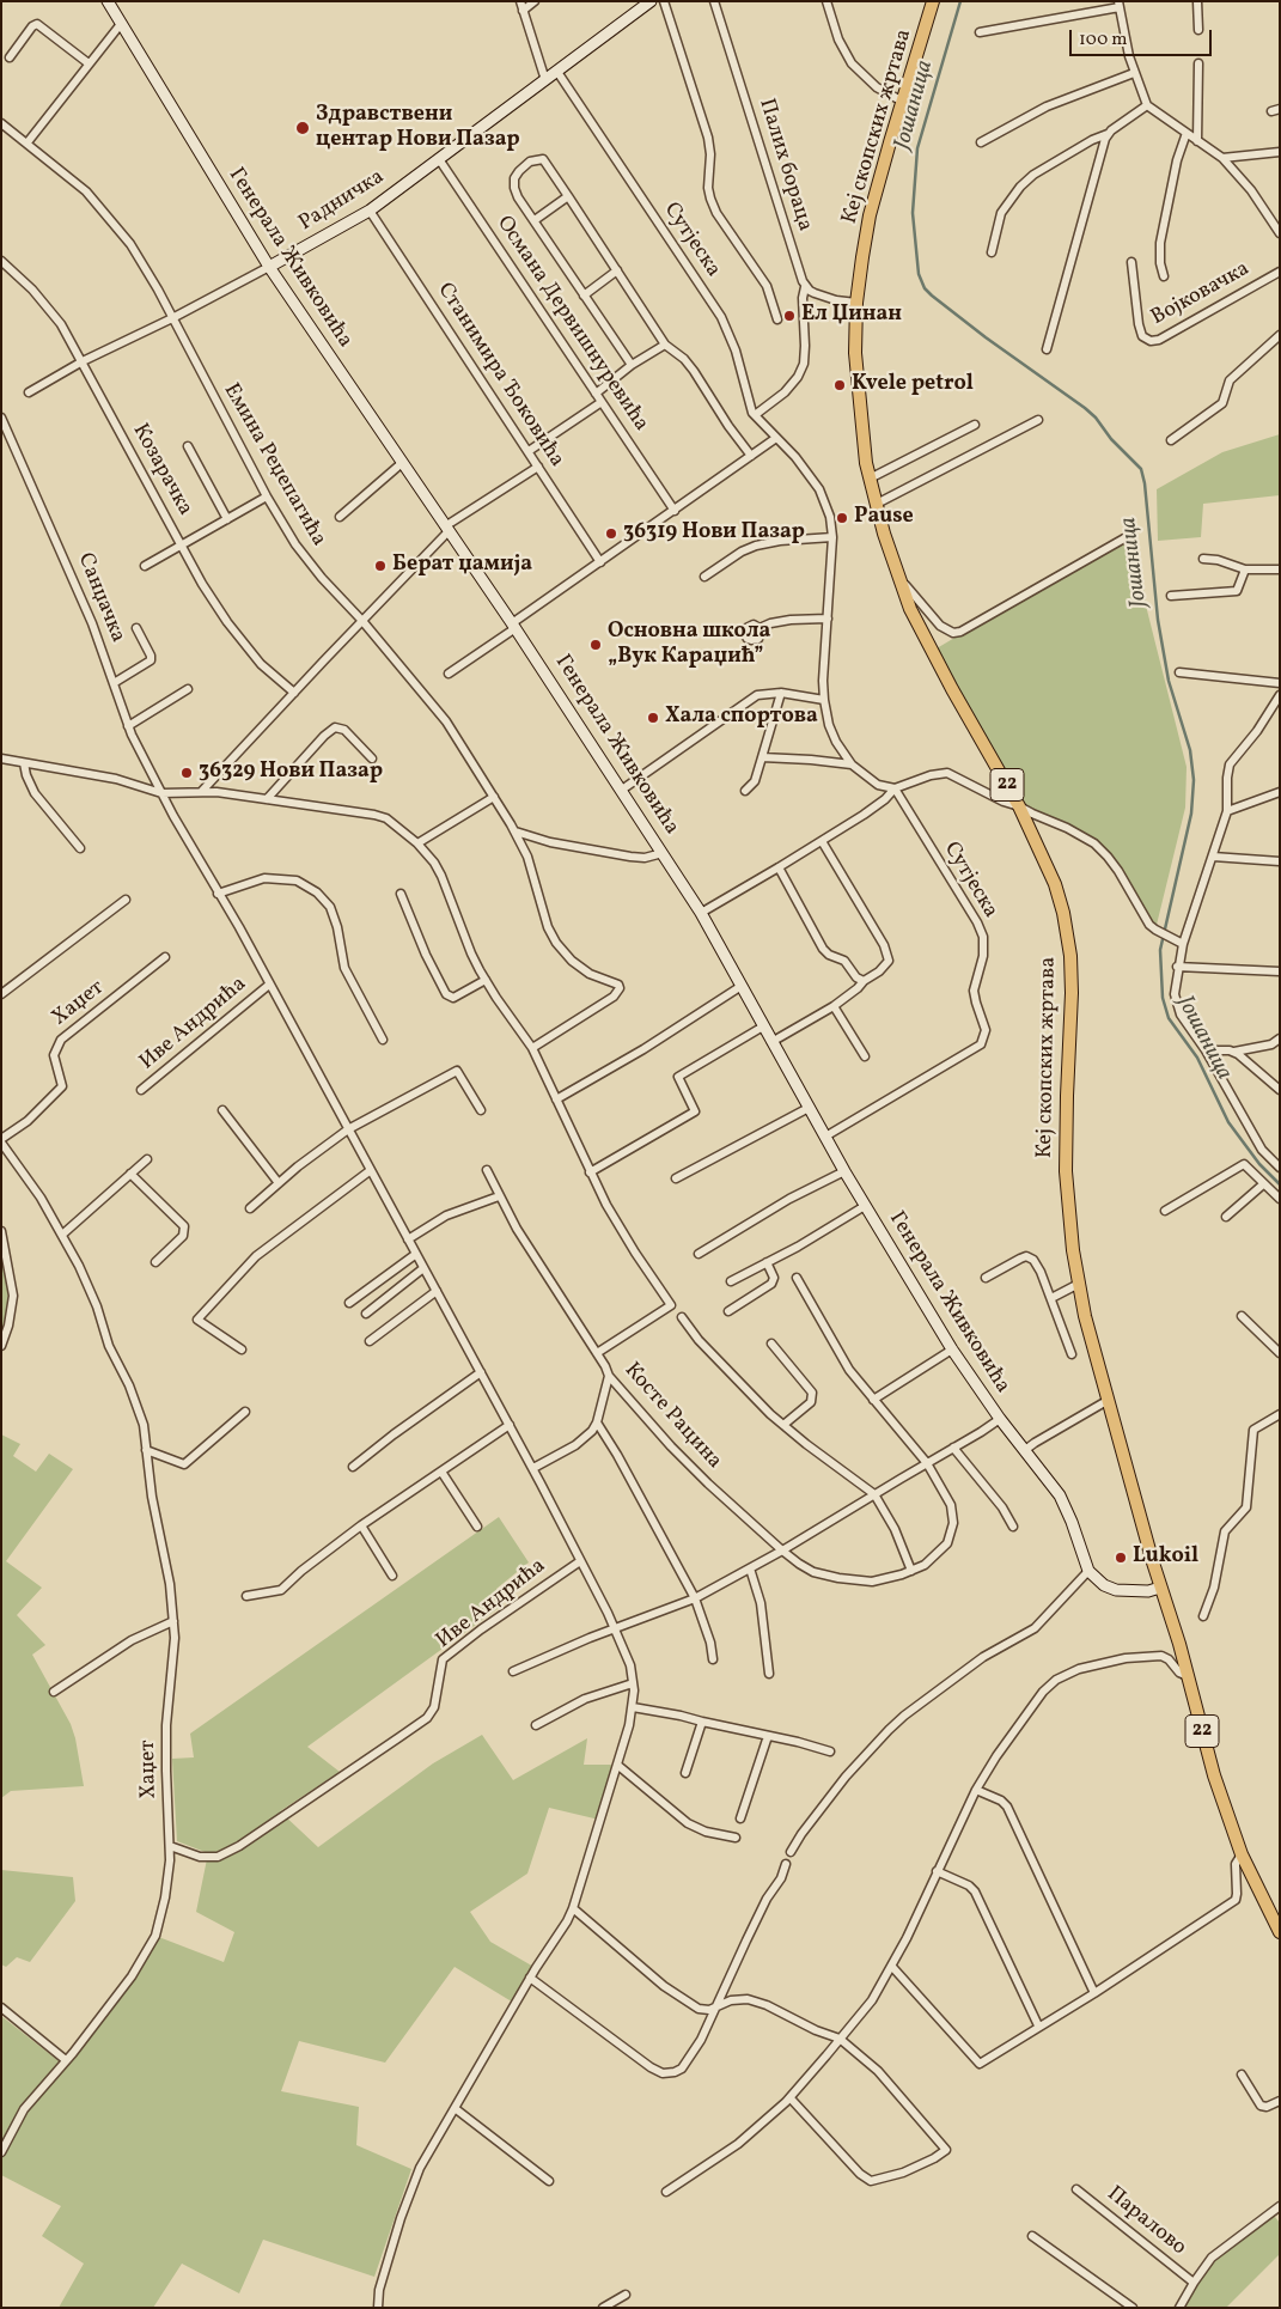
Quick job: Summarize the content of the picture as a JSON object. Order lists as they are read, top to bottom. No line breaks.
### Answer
{"streets":{"main road":["Кеј скопских жртава","22"],"street":["Палих бораца","Радничка","Сутјеска","Генерала Живковића","Војковачка","Османа Дервишнуревића","Станимира Ђоковића","Емина Реџепагића","Козарачка","Санџачка","Хаџет","Иве Андрића","Косте Рацина","Паралово"]},"crossings":[["Кеј скопских жртава","22"],["Радничка","Сутјеска"],["Радничка","Генерала Живковића"],["Радничка","Османа Дервишнуревића"],["Радничка","Станимира Ђоковића"],["Радничка","Емина Реџепагића"],["Радничка","Козарачка"],["Сутјеска","Генерала Живковића"],["Санџачка","Иве Андрића"],["Хаџет","Иве Андрића"]],"water":["Јошаница"],"places":["Здравствени центар Нови Пазар","Ел Џинан","Kvele petrol","Pause","36319 Нови Пазар","Берат џамија","Основна школа „Вук Караџић”","Хала спортова","36329 Нови Пазар","Lukoil"],"scale_bar":"100 m"}
